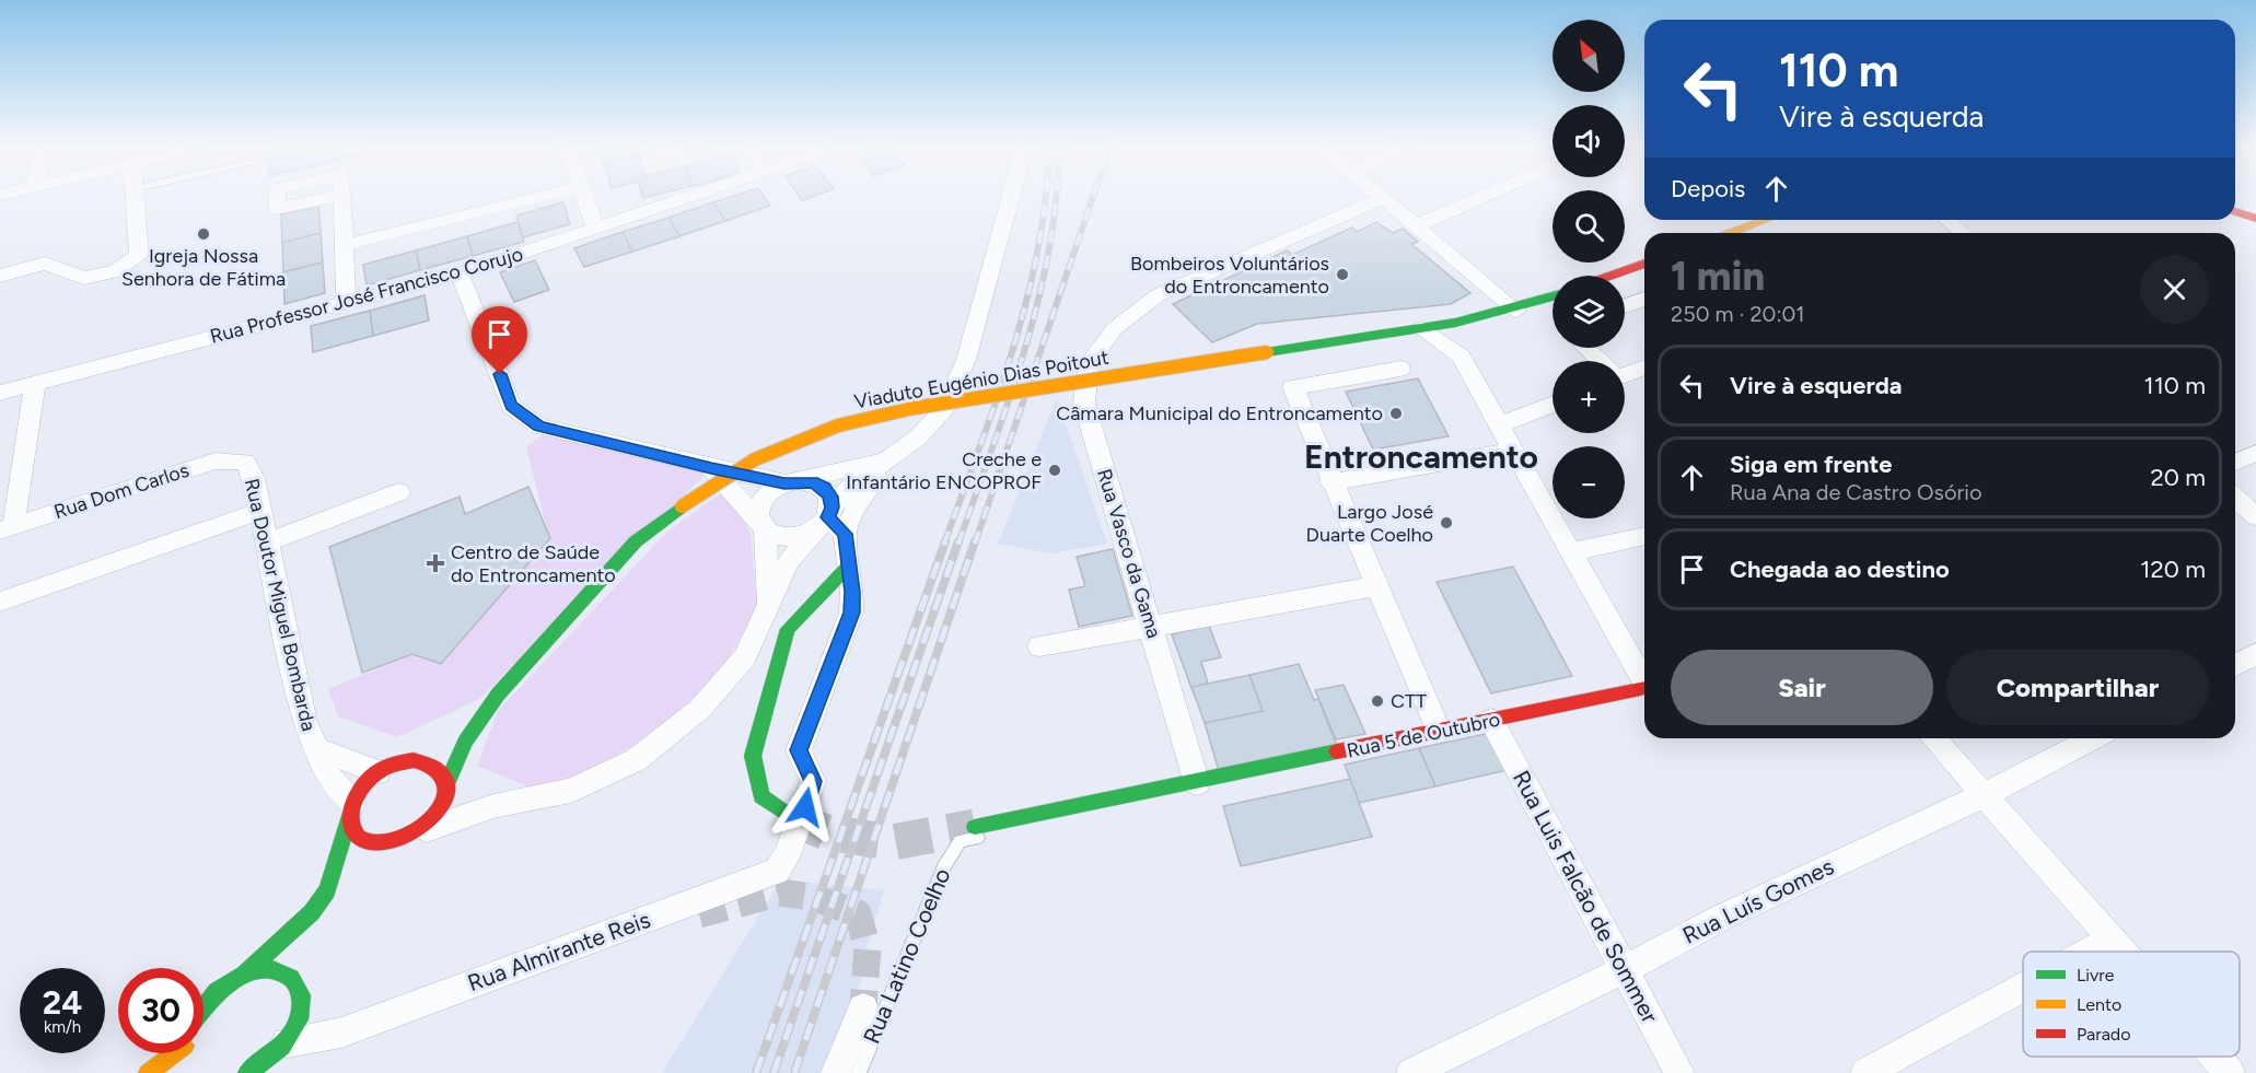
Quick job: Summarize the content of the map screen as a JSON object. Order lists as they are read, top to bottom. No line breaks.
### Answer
{"streets":{"main road":["Viaduto Eugénio Dias Poitout","Rua 5 de Outubro"],"street":["Rua Professor José Francisco Corujo","Rua Dom Carlos","Rua Vasco da Gama","Rua Doutor Miguel Bombarda","Rua Luis Falcão de Sommer","Rua Luís Gomes","Rua Almirante Reis","Rua Latino Coelho"]},"crossings":[["Rua Dom Carlos","Rua Doutor Miguel Bombarda"],["Rua Vasco da Gama","Rua 5 de Outubro"],["Rua 5 de Outubro","Rua Luis Falcão de Sommer"],["Rua 5 de Outubro","Rua Latino Coelho"],["Rua Luis Falcão de Sommer","Rua Luís Gomes"]],"districts":["Entroncamento"],"places":{"other":["Igreja Nossa Senhora de Fátima","Bombeiros Voluntários do Entroncamento","Câmara Municipal do Entroncamento","Creche e Infantário ENCOPROF","Largo José Duarte Coelho","CTT"],"health":["Centro de Saúde do Entroncamento"]},"legend":["Livre","Lento","Parado"],"north":"top left","page":{"map_buttons":["+","−"],"turn":["110 m","Vire à esquerda"],"then":"Depois","heading":["1 min","250 m · 20:01"],"list":[{"name":"Vire à esquerda","value":"110 m"},{"name":"Siga em frente","note":"Rua Ana de Castro Osório","value":"20 m"},{"name":"Chegada ao destino","value":"120 m"}],"buttons":["Sair","Compartilhar"],"speed":"24 km/h","limit":"30"}}
